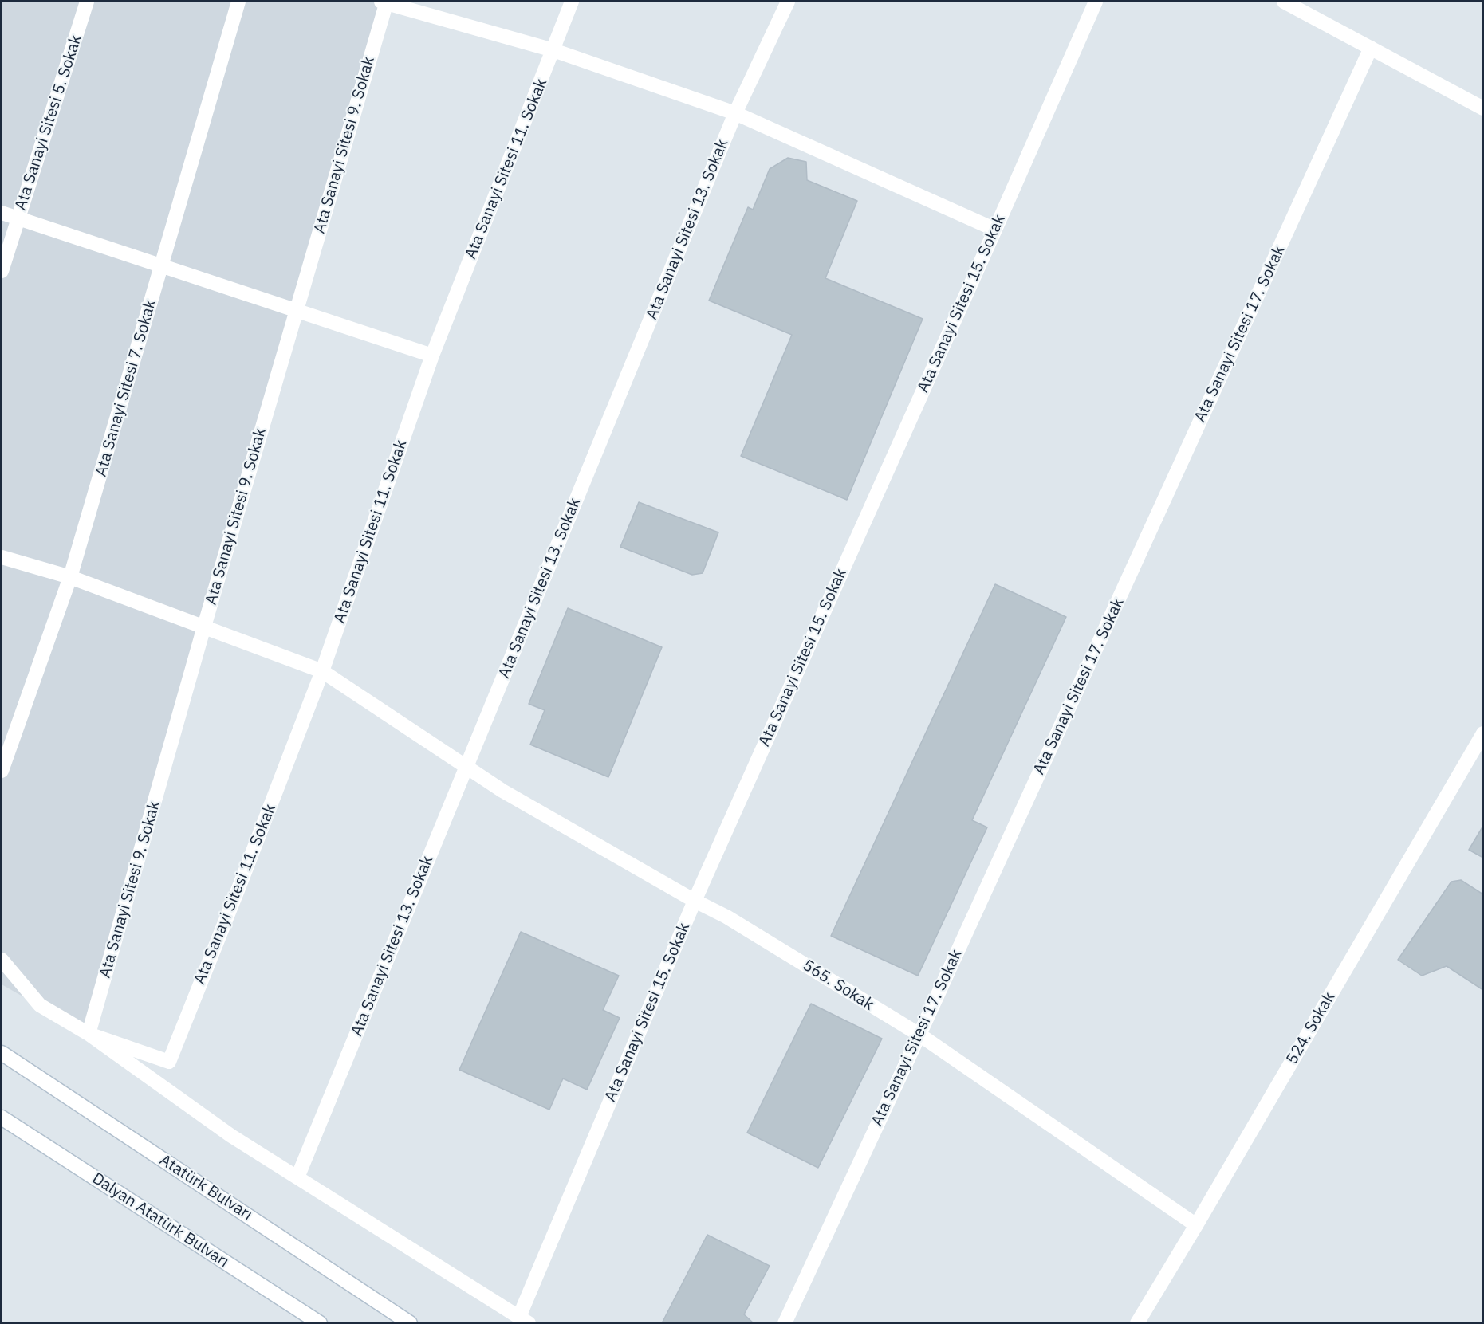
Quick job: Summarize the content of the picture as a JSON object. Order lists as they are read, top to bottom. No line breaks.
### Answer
{"streets":{"main road":["Ata Sanayi Sitesi 5. Sokak","Ata Sanayi Sitesi 9. Sokak","Ata Sanayi Sitesi 11. Sokak","Ata Sanayi Sitesi 13. Sokak","Ata Sanayi Sitesi 15. Sokak","Ata Sanayi Sitesi 17. Sokak","Ata Sanayi Sitesi 7. Sokak","565. Sokak","524. Sokak","Atatürk Bulvarı","Dalyan Atatürk Bulvarı"]},"crossings":[["Ata Sanayi Sitesi 9. Sokak","Ata Sanayi Sitesi 11. Sokak"],["Ata Sanayi Sitesi 9. Sokak","565. Sokak"],["Ata Sanayi Sitesi 11. Sokak","565. Sokak"],["Ata Sanayi Sitesi 13. Sokak","565. Sokak"],["Ata Sanayi Sitesi 15. Sokak","565. Sokak"],["Ata Sanayi Sitesi 17. Sokak","565. Sokak"],["Ata Sanayi Sitesi 7. Sokak","565. Sokak"],["565. Sokak","524. Sokak"]]}
